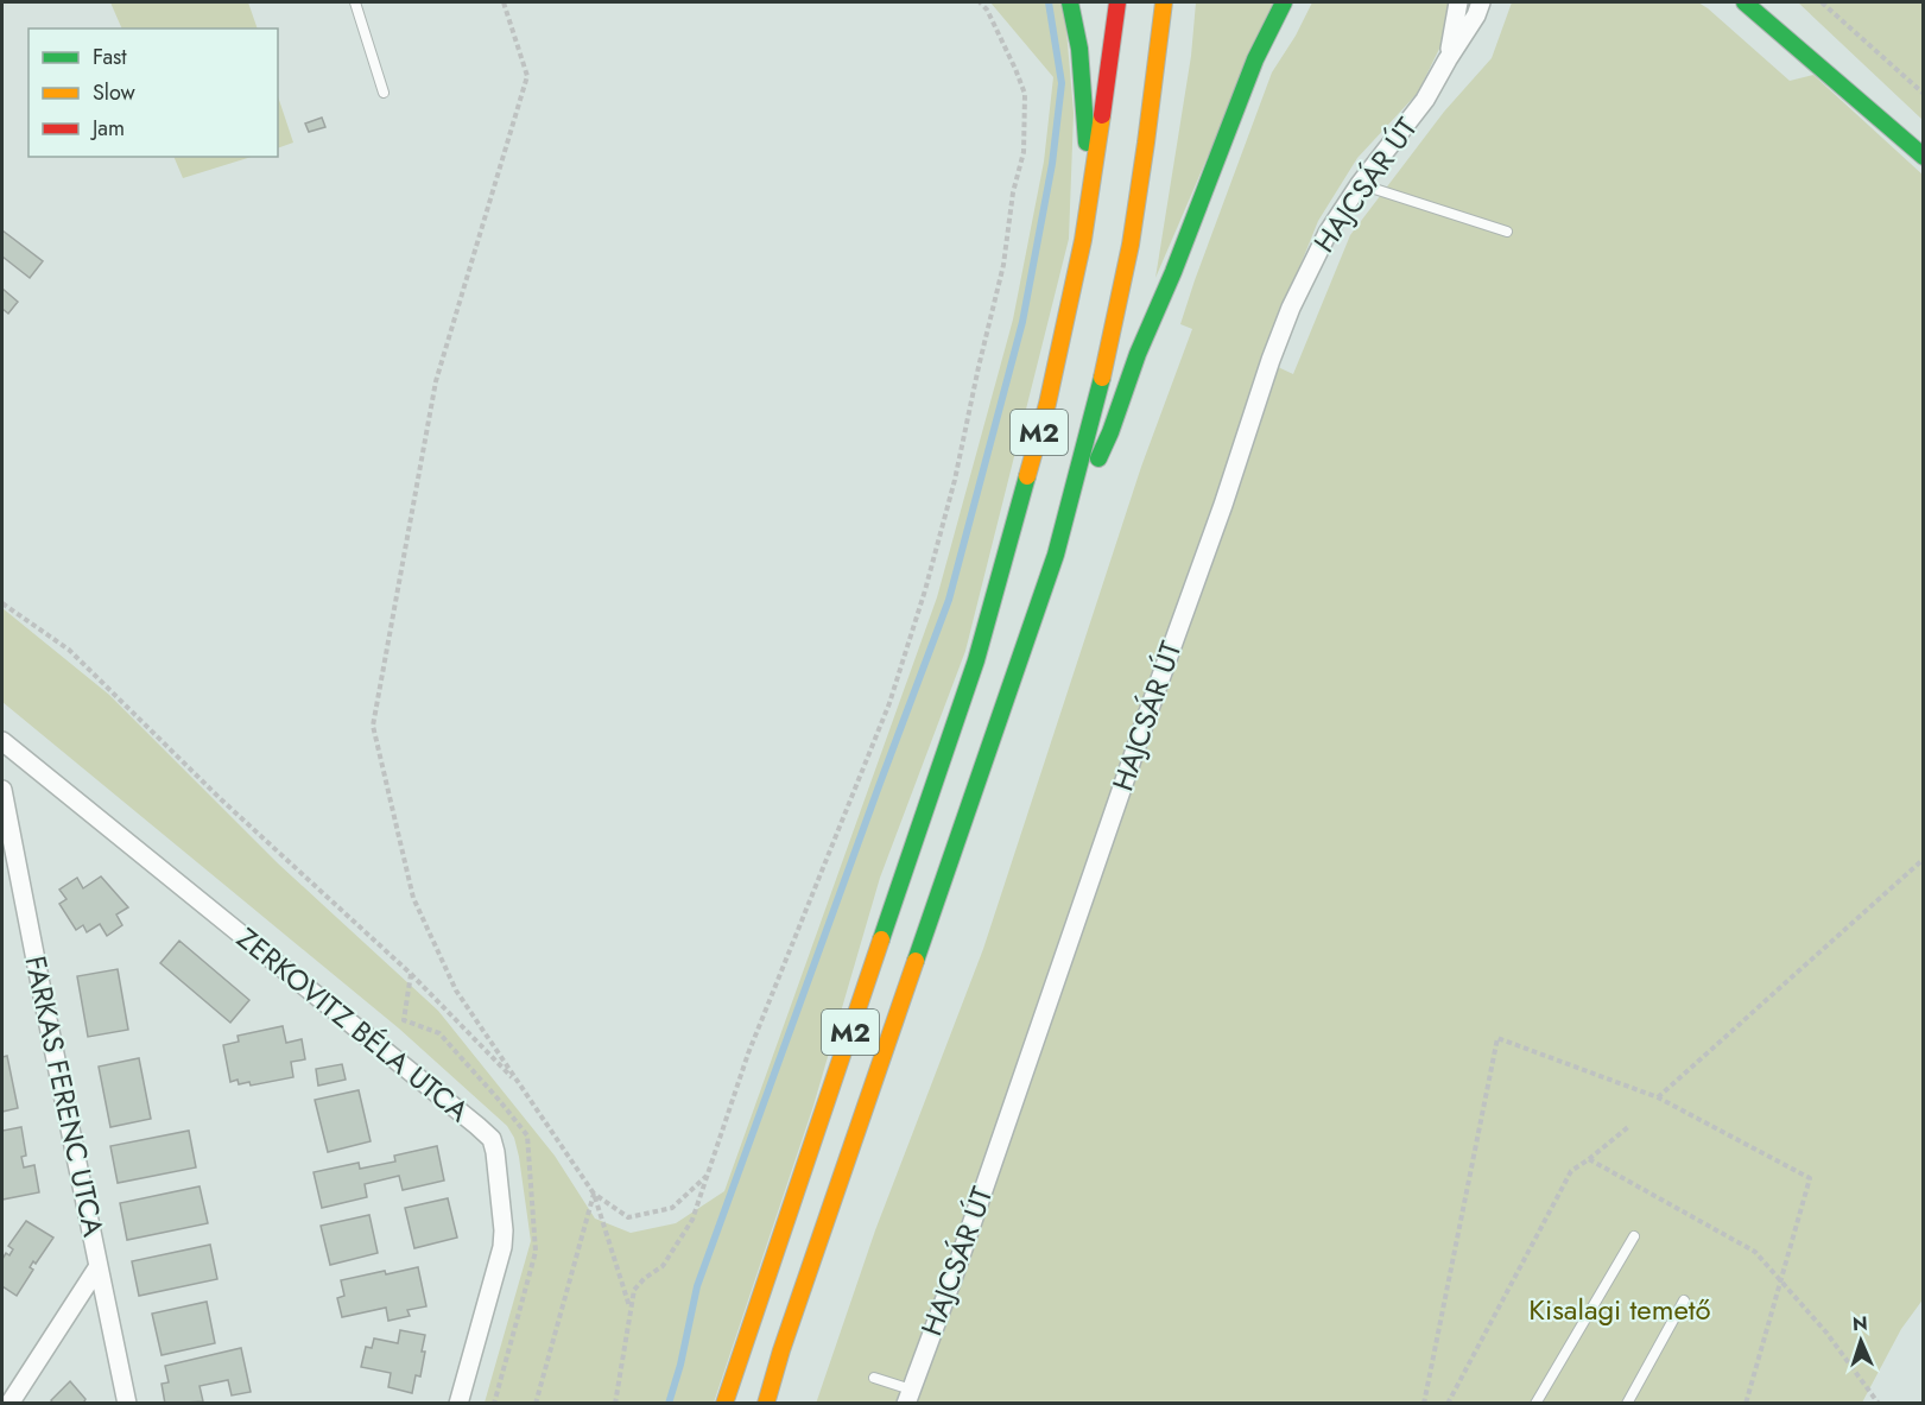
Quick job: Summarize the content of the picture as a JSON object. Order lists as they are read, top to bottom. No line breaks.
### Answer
{"streets":{"main road":["M2"],"street":["HAJCSÁR ÚT","ZERKOVITZ BÉLA UTCA","FARKAS FERENC UTCA"]},"parks":["Kisalagi temető"],"legend":["Fast","Slow","Jam"],"north":"top"}
